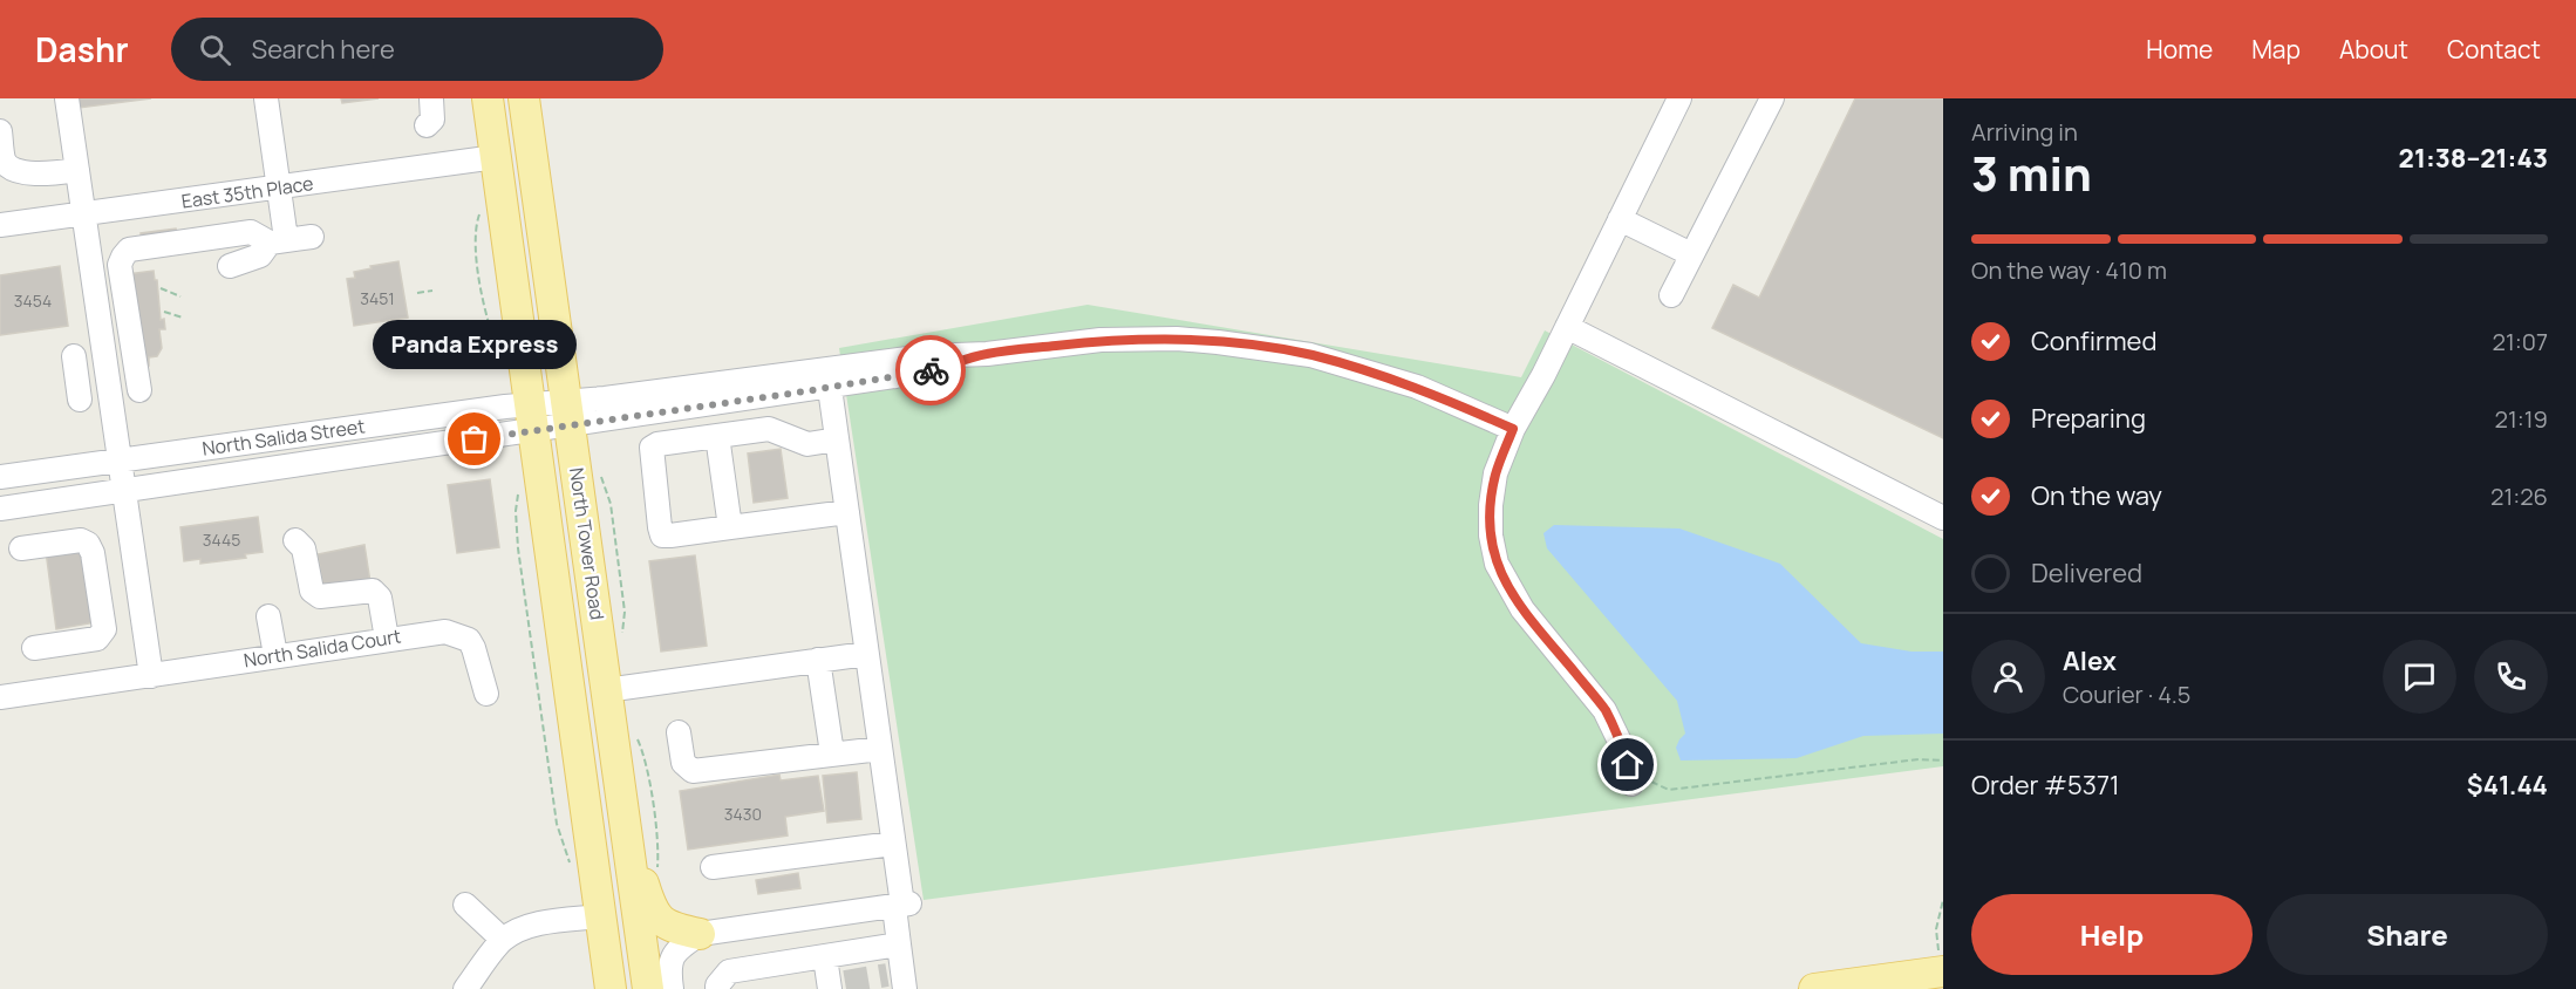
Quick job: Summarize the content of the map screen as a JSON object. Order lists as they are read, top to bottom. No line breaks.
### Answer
{"streets":{"main road":["North Tower Road"],"street":["East 35th Place","North Salida Street","North Salida Court"]},"crossings":[["East 35th Place","North Tower Road"],["North Salida Street","North Tower Road"]],"places":["Panda Express"],"house_numbers":["3451","3454","3445","3430"],"page":{"header":"Dashr","search":"Search here","nav":["Home","Map","About","Contact"],"heading":["3 min","Arriving in","21:38–21:43"],"panel":["Alex","Courier · 4.5","Order #5371","$41.44"],"bar":"On the way · 410 m","list":[["Confirmed","21:07"],["Preparing","21:19"],["On the way","21:26"],"Delivered"],"bubble":"Panda Express","buttons":["Help","Share"]}}
